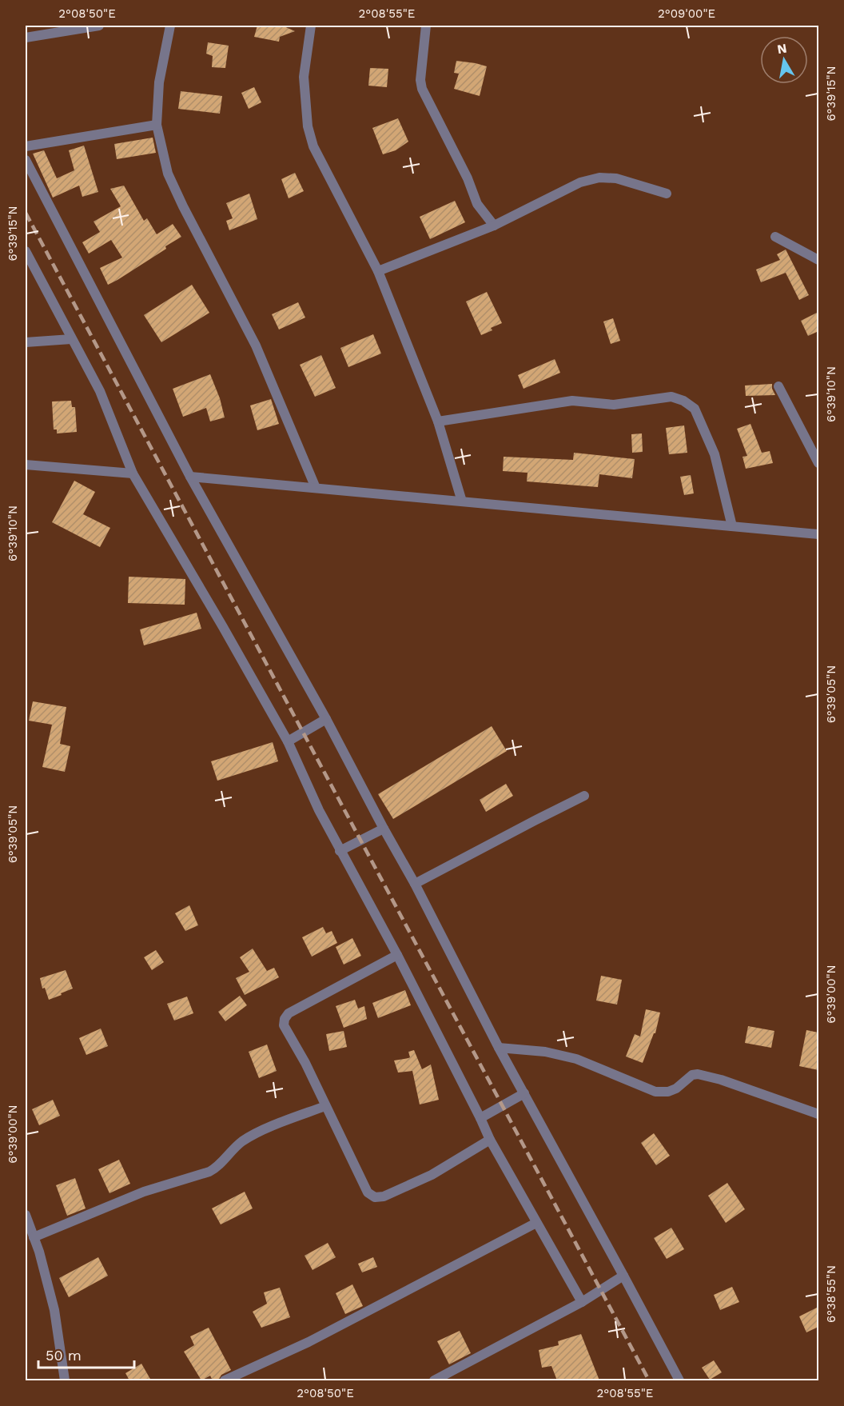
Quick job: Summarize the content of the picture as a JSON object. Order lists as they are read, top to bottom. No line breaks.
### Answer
{"scale_bar":"50 m","north":"top","coordinates":["2°08'50\"E","2°08'55\"E","2°09'00\"E","6°39'15\"N","6°39'10\"N","6°39'05\"N","6°39'00\"N","6°38'55\"N"]}
